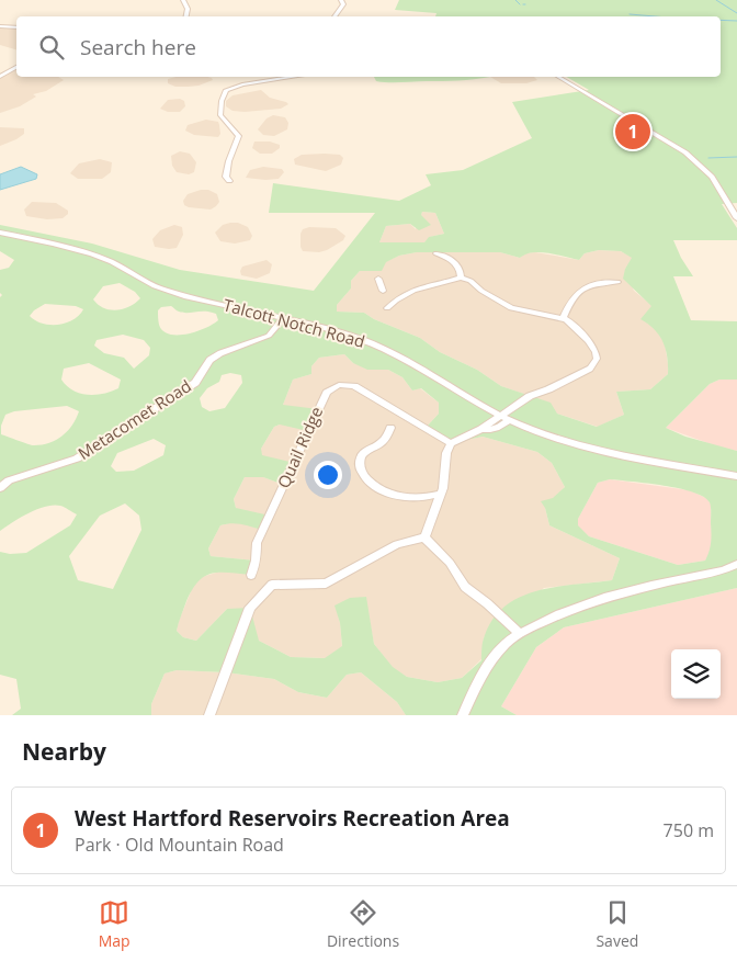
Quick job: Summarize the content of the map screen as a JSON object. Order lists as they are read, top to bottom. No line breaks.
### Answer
{"streets":{"street":["Talcott Notch Road","Metacomet Road","Quail Ridge"]},"crossings":[["Talcott Notch Road","Metacomet Road"]],"page":{"search":"Search here","pins":"1","heading":"Nearby","list":[{"mark":"1","name":"West Hartford Reservoirs Recreation Area","note":"Park · Old Mountain Road","value":"750 m"}],"nav":["Map","Directions","Saved"]}}
